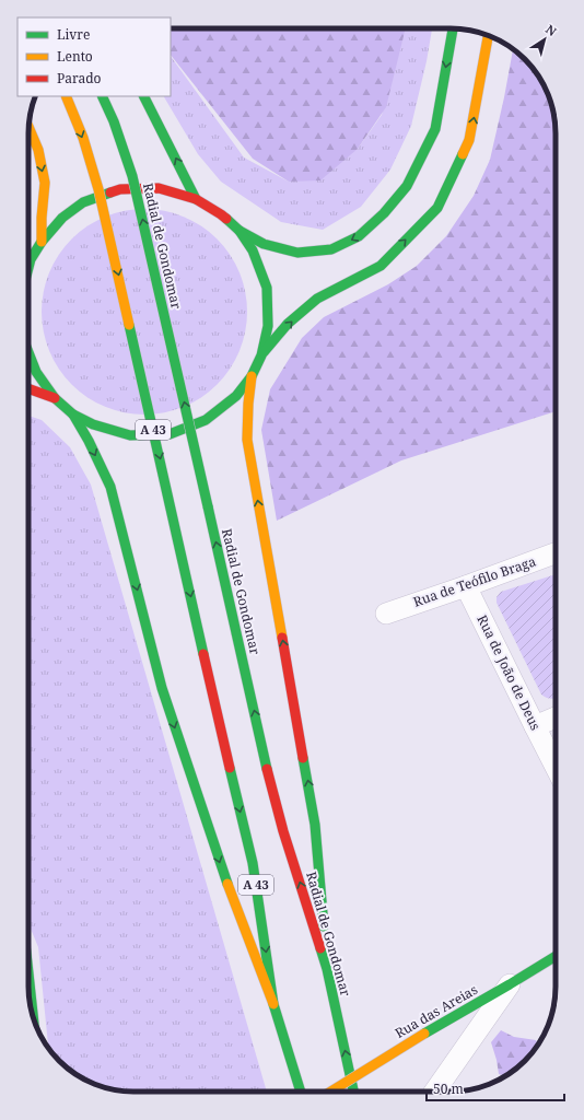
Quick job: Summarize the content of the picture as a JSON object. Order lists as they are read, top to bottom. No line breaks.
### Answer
{"streets":{"main road":["Radial de Gondomar","A 43","Rua das Areias"],"street":["Rua de Teófilo Braga","Rua de João de Deus"]},"crossings":[["Rua de Teófilo Braga","Rua de João de Deus"]],"legend":["Livre","Lento","Parado"],"scale_bar":"50 m","north":"top right"}
